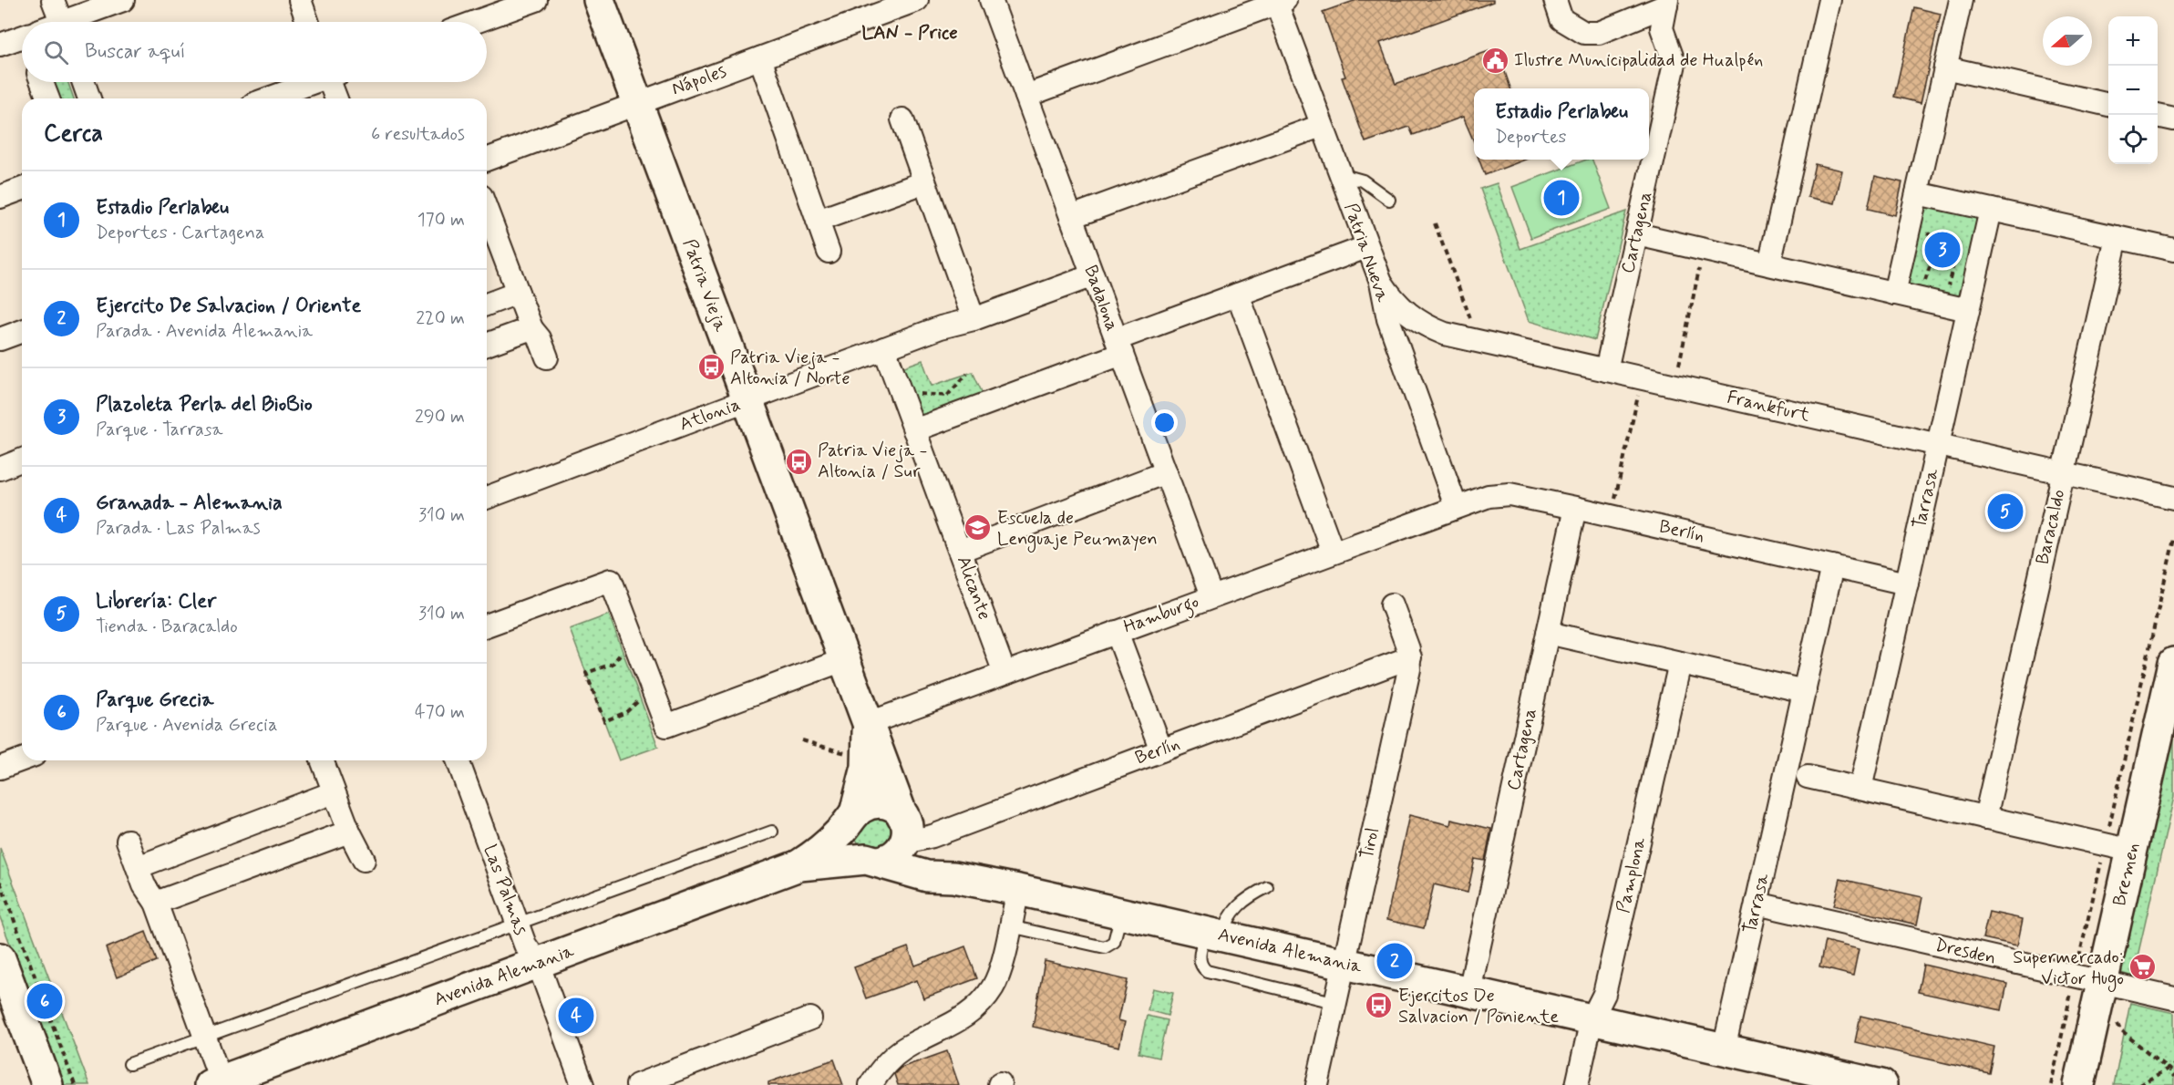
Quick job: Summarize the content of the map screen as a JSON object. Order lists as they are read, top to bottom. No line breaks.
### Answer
{"streets":{"street":["Nápoles","Cartagena","Patria Nueva","Patria Vieja","Badalona","Frankfurt","Atlonia","Tarrasa","Baracaldo","Berlín","Alicante","Hamburgo","Tirol","Bremen","Pamplona","Las Palmas","Avenida Alemania","Dresden"]},"crossings":[["Nápoles","Patria Vieja"],["Cartagena","Frankfurt"],["Cartagena","Berlín"],["Cartagena","Avenida Alemania"],["Patria Nueva","Frankfurt"],["Patria Nueva","Berlín"],["Patria Nueva","Hamburgo"],["Patria Vieja","Atlonia"],["Patria Vieja","Berlín"],["Patria Vieja","Hamburgo"],["Patria Vieja","Avenida Alemania"],["Badalona","Atlonia"],["Badalona","Hamburgo"],["Frankfurt","Tarrasa"],["Frankfurt","Baracaldo"],["Atlonia","Alicante"],["Tarrasa","Berlín"],["Tarrasa","Avenida Alemania"],["Tarrasa","Dresden"],["Berlín","Hamburgo"],["Berlín","Tirol"],["Berlín","Avenida Alemania"],["Alicante","Hamburgo"],["Tirol","Avenida Alemania"],["Bremen","Dresden"],["Pamplona","Avenida Alemania"],["Las Palmas","Avenida Alemania"]],"districts":["LAN - Price"],"places":{"public building":["Ilustre Municipalidad de Hualpén"],"bus stop":["Patria Vieja - Altonia / Norte","Patria Vieja - Altonia / Sur","Ejercitos De Salvacion / Poniente"],"school or university":["Escuela de Lenguaje Peumayen"],"supermarket":["Supermercado: Victor Hugo"]},"north":"left","page":{"map_buttons":["+","−"],"search":"Buscar aquí","popup":["Estadio Perlabeu","Deportes"],"heading":["Cerca","6 resultados"],"list":[{"mark":"1","name":"Estadio Perlabeu","note":"Deportes · Cartagena","value":"170 m"},{"mark":"2","name":"Ejercito De Salvacion / Oriente","note":"Parada · Avenida Alemania","value":"220 m"},{"mark":"3","name":"Plazoleta Perla del BioBio","note":"Parque · Tarrasa","value":"290 m"},{"mark":"4","name":"Granada - Alemania","note":"Parada · Las Palmas","value":"310 m"},{"mark":"5","name":"Librería: Cler","note":"Tienda · Baracaldo","value":"310 m"},{"mark":"6","name":"Parque Grecia","note":"Parque · Avenida Grecia","value":"470 m"}],"pins":["1","3","5","2","6","4"]}}
